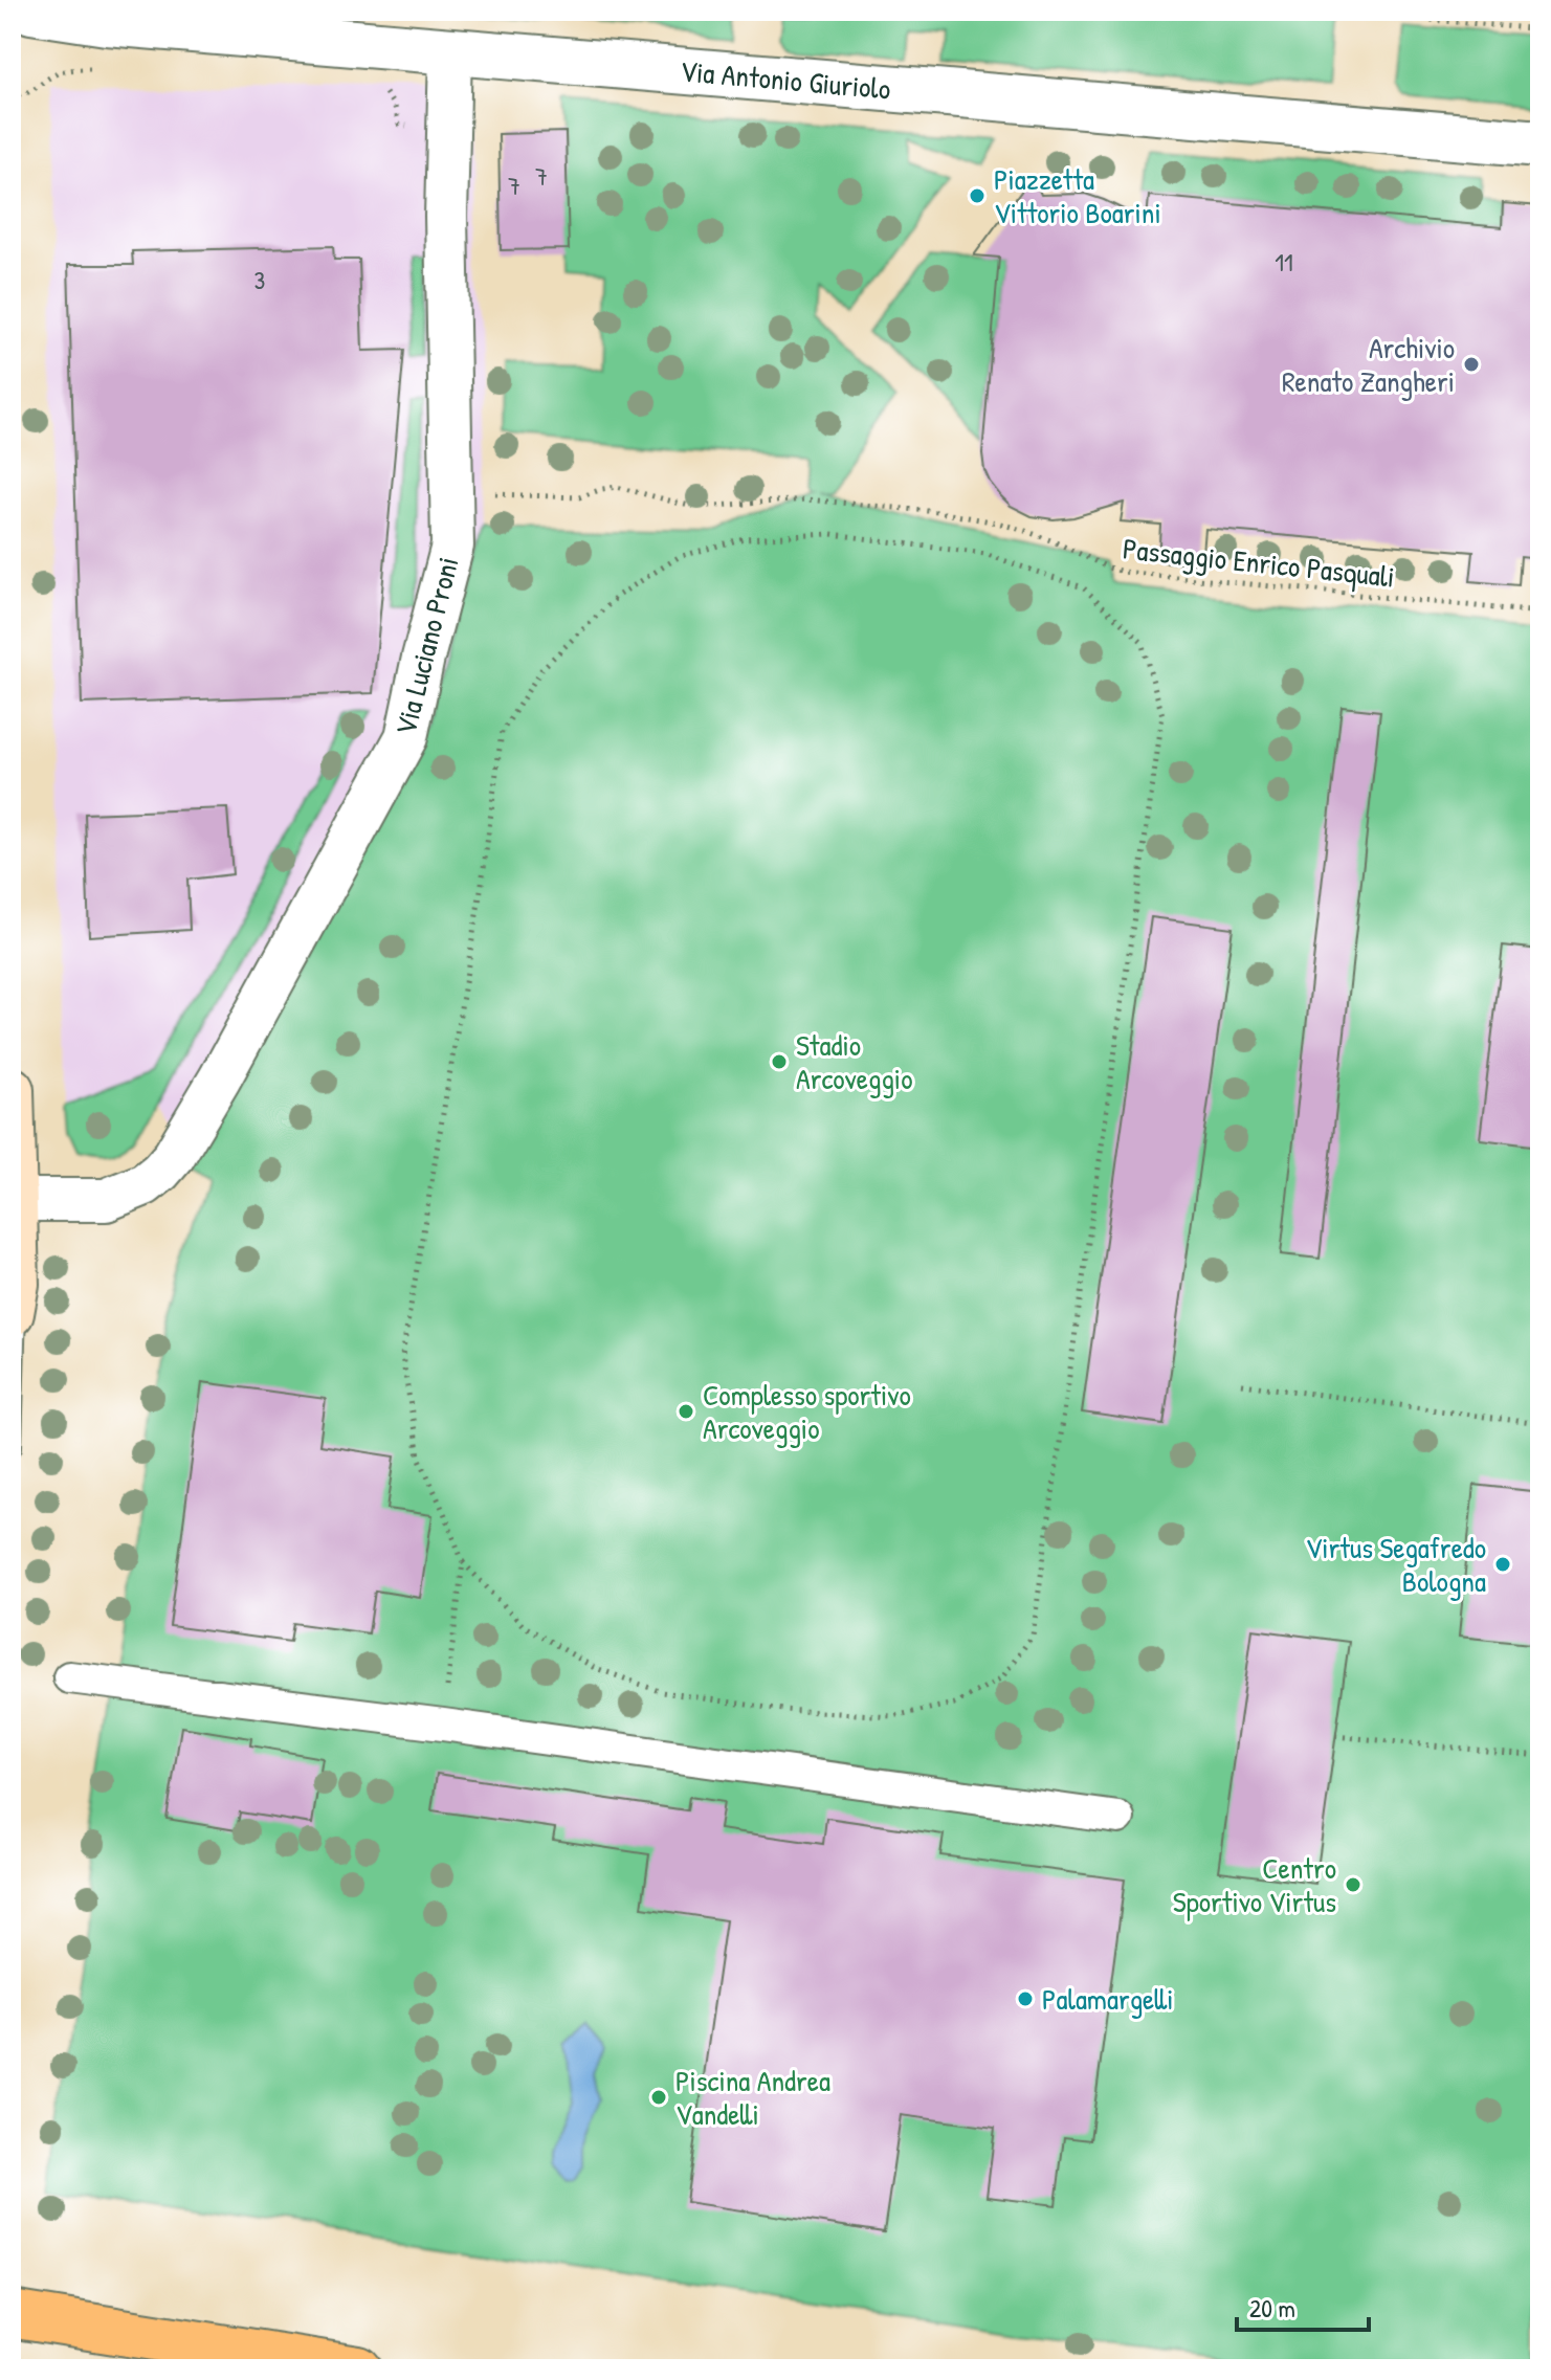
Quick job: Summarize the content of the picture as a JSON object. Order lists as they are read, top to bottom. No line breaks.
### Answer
{"streets":{"street":["Via Antonio Giuriolo","Via Luciano Proni"],"path":["Passaggio Enrico Pasquali"]},"crossings":[["Via Antonio Giuriolo","Via Luciano Proni"]],"places":["Piazzetta Vittorio Boarini","Archivio Renato Zangheri","Stadio Arcoveggio","Complesso sportivo Arcoveggio","Virtus Segafredo Bologna","Centro Sportivo Virtus","Palamargelli","Piscina Andrea Vandelli"],"house_numbers":["7","7","11","3"],"scale_bar":"20 m"}
